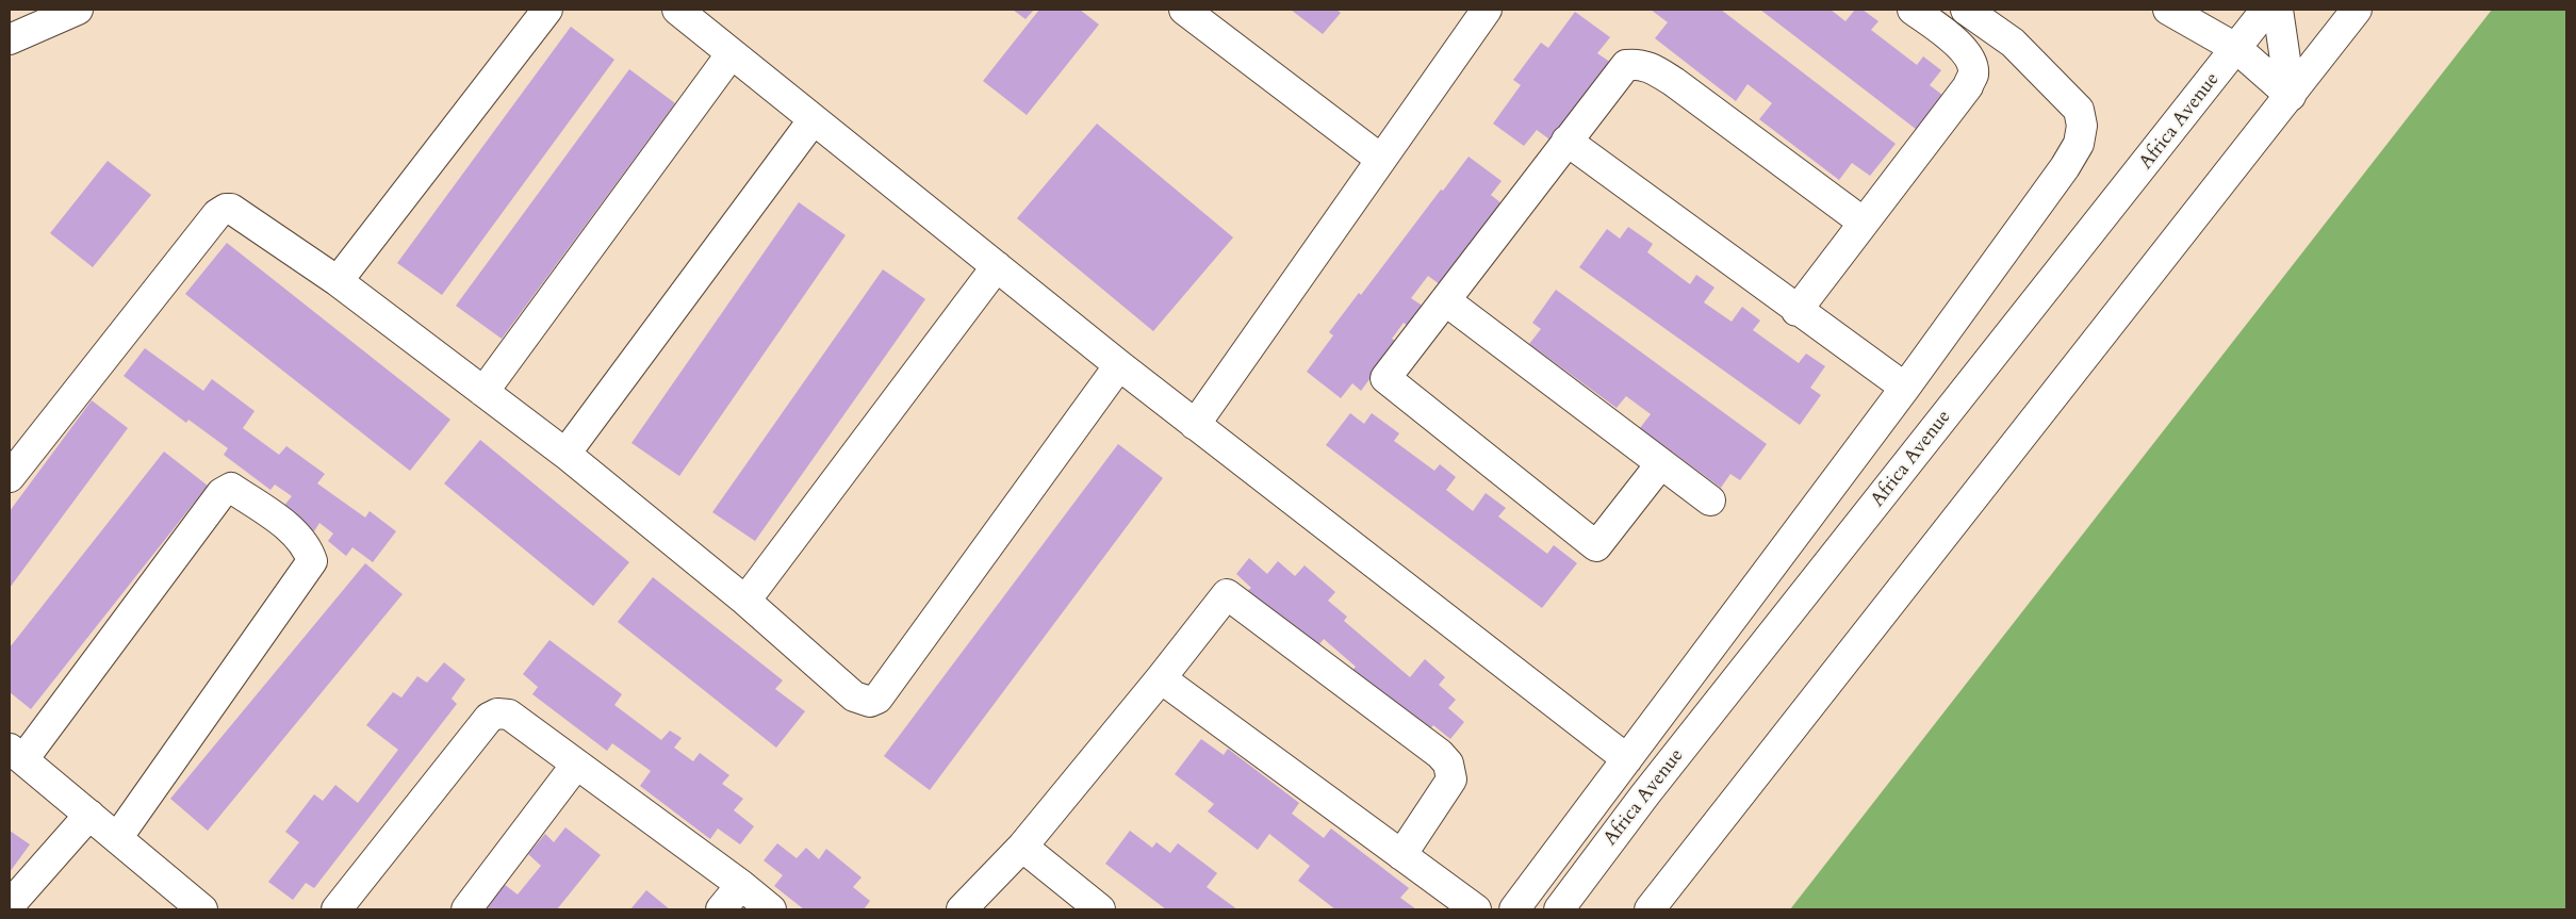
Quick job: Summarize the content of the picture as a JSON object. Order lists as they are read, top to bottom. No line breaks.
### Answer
{"streets":{"street":["Africa Avenue"]}}
